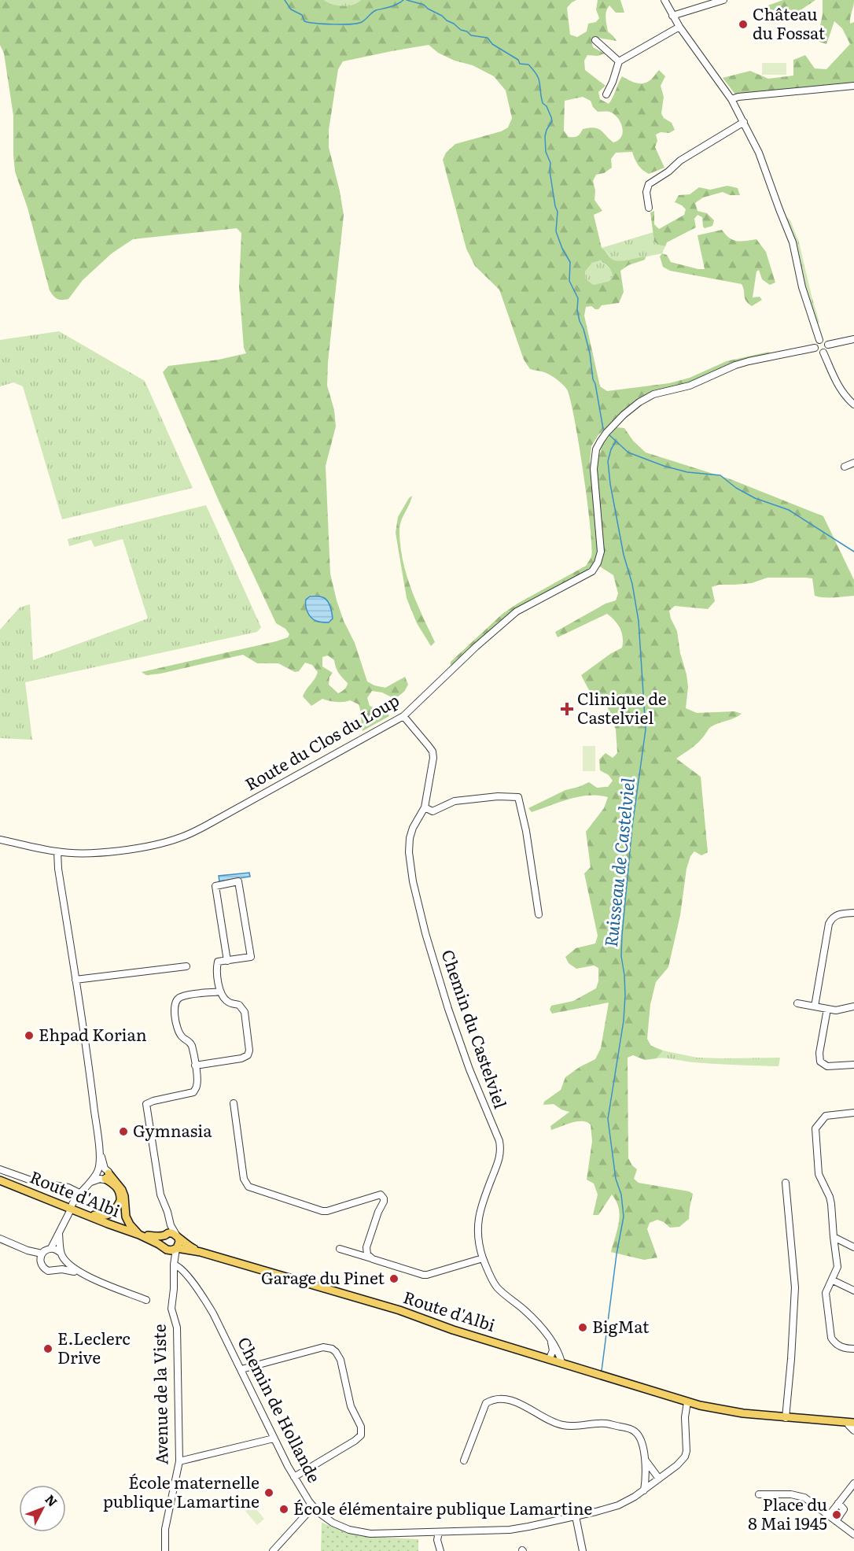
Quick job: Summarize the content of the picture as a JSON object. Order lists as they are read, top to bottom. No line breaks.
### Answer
{"streets":{"main road":["Route d'Albi"],"street":["Route du Clos du Loup","Chemin du Castelviel","Avenue de la Viste","Chemin de Hollande"]},"crossings":[["Route du Clos du Loup","Chemin du Castelviel"],["Chemin du Castelviel","Route d'Albi"],["Route d'Albi","Avenue de la Viste"],["Route d'Albi","Chemin de Hollande"],["Avenue de la Viste","Chemin de Hollande"]],"water":["Ruisseau de Castelviel"],"places":{"other":["Château du Fossat","Ehpad Korian","Gymnasia","Garage du Pinet","BigMat","E.Leclerc Drive","École maternelle publique Lamartine","École élémentaire publique Lamartine","Place du 8 Mai 1945"],"health":["Clinique de Castelviel"]},"north":"top right"}
